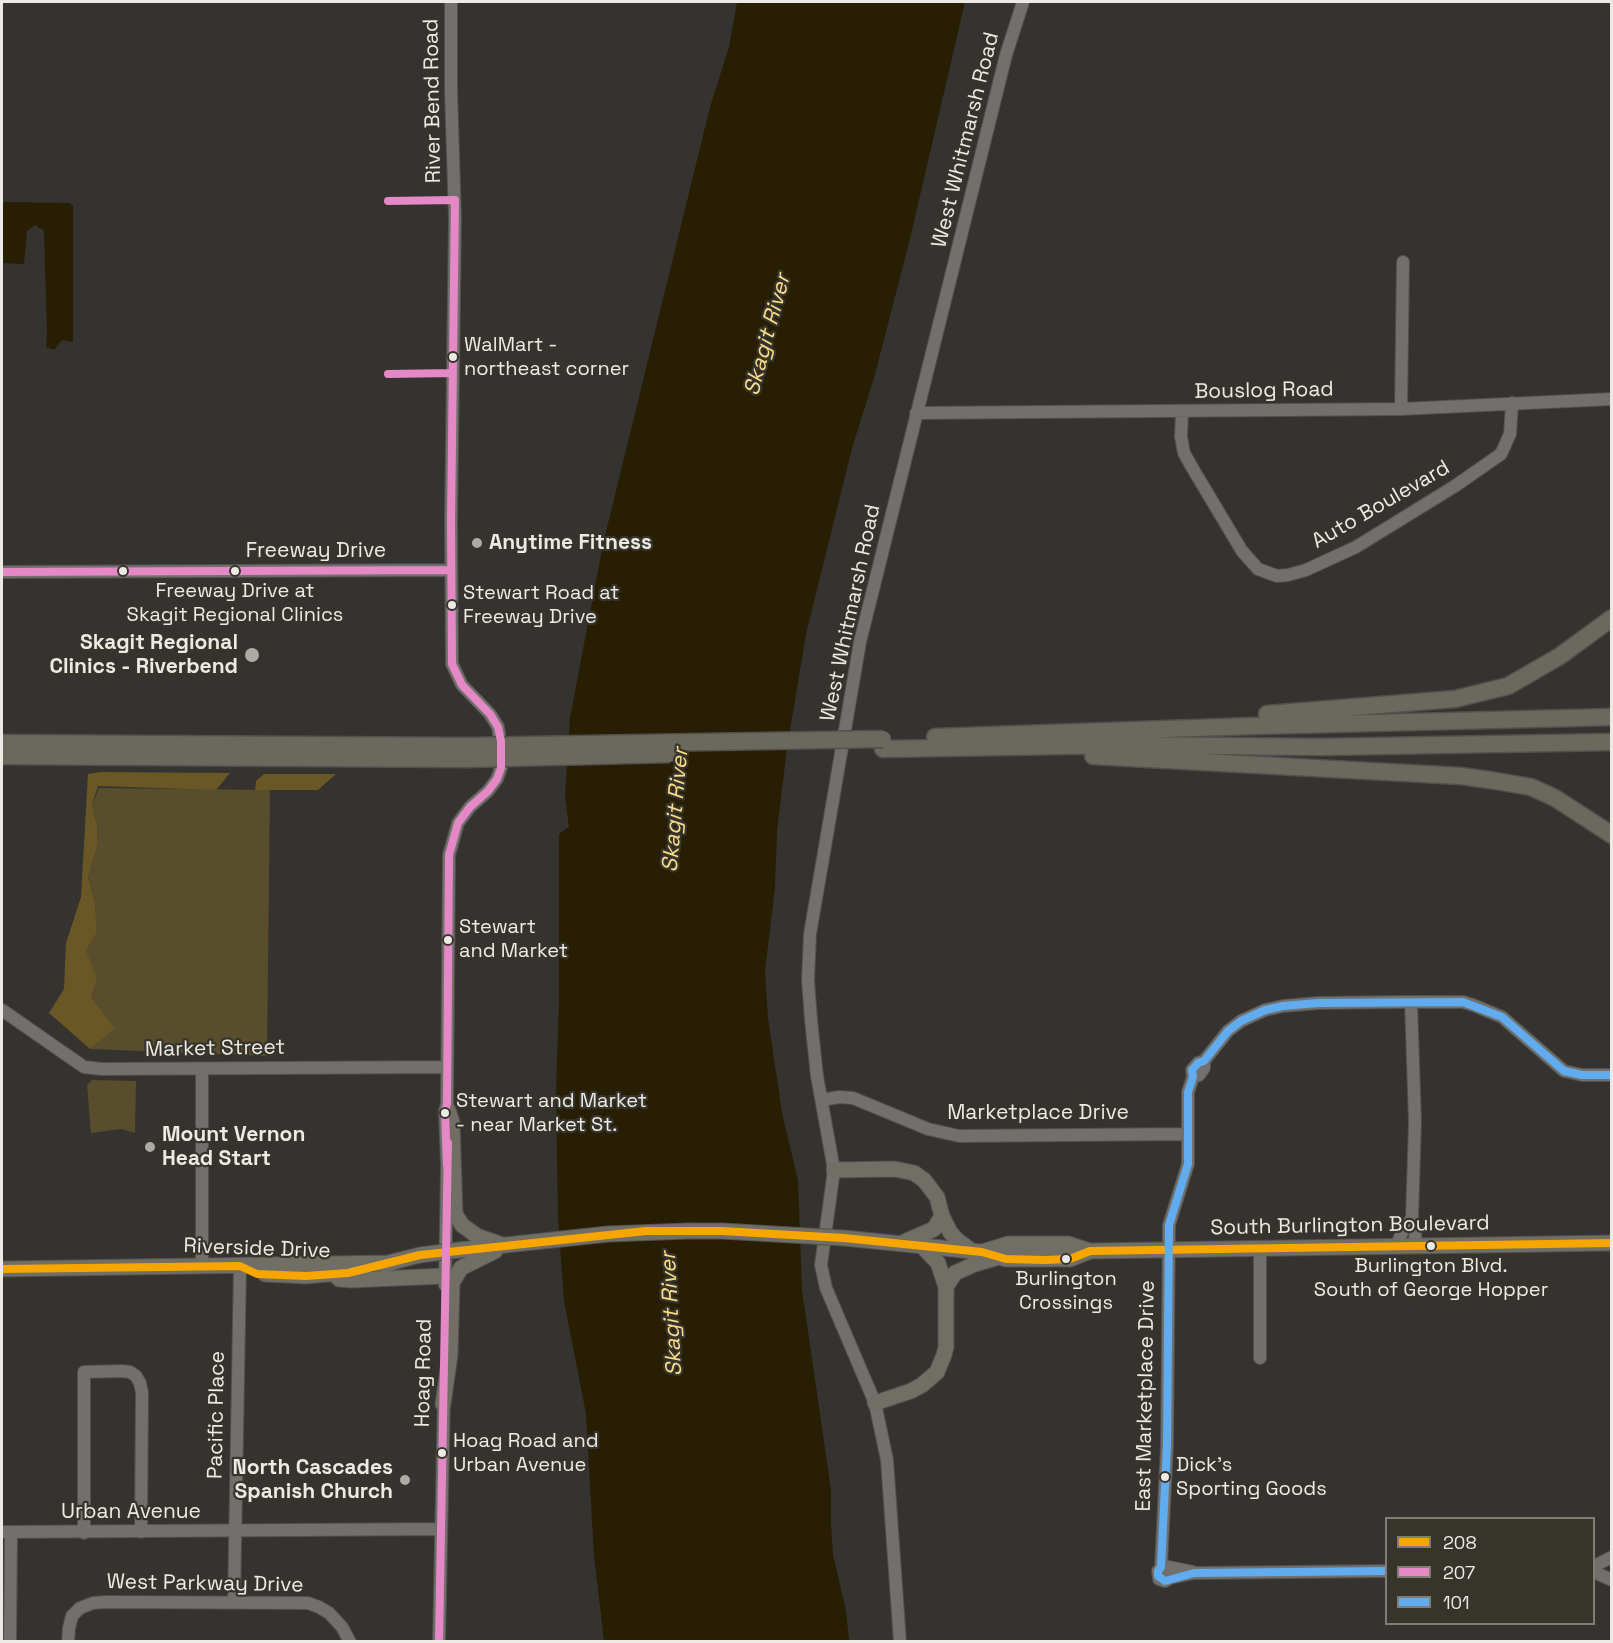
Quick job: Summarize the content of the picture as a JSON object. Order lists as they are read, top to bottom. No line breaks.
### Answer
{"streets":{"main road":["South Burlington Boulevard","Riverside Drive"],"street":["River Bend Road","West Whitmarsh Road","Bouslog Road","Auto Boulevard","Freeway Drive","Market Street","Marketplace Drive","Hoag Road","East Marketplace Drive","Pacific Place","Urban Avenue","West Parkway Drive"]},"crossings":[["River Bend Road","Freeway Drive"],["River Bend Road","Hoag Road"],["West Whitmarsh Road","Bouslog Road"],["West Whitmarsh Road","Marketplace Drive"],["Bouslog Road","Auto Boulevard"],["Market Street","Hoag Road"],["Marketplace Drive","East Marketplace Drive"],["South Burlington Boulevard","Riverside Drive"],["South Burlington Boulevard","East Marketplace Drive"],["Riverside Drive","Hoag Road"],["Riverside Drive","Pacific Place"],["Hoag Road","Urban Avenue"],["Pacific Place","Urban Avenue"],["Pacific Place","West Parkway Drive"]],"water":["Skagit River"],"places":["WalMart - northeast corner","Anytime Fitness","Freeway Drive at Skagit Regional Clinics","Stewart Road at Freeway Drive","Skagit Regional Clinics - Riverbend","Stewart and Market","Stewart and Market - near Market St.","Mount Vernon Head Start","Burlington Blvd. South of George Hopper","Burlington Crossings","Hoag Road and Urban Avenue","Dick's Sporting Goods","North Cascades Spanish Church"],"lines":["transit line 207","transit line 101","transit line 208"],"legend":["208","207","101"]}
